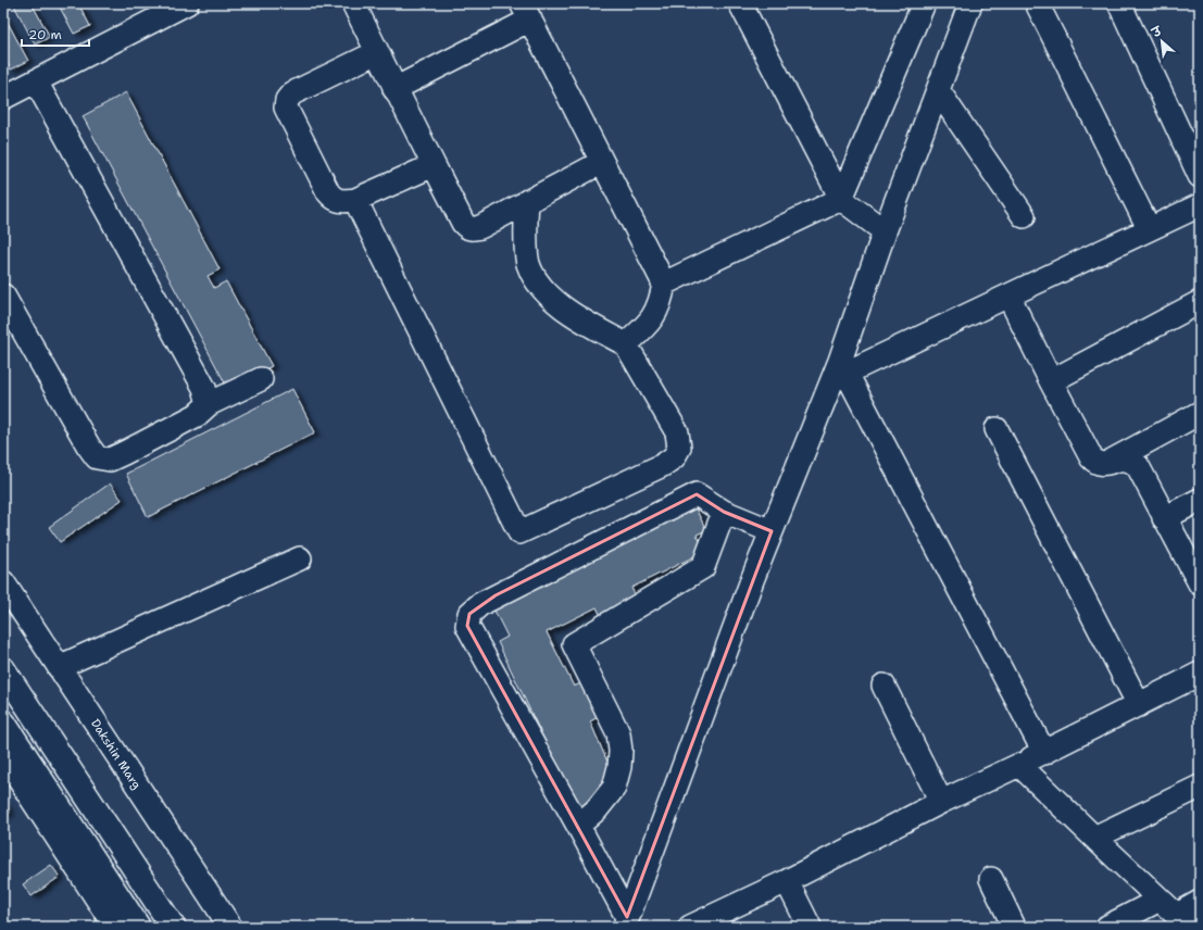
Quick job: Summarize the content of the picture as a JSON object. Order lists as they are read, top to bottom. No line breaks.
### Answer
{"streets":{"street":["Dakshin Marg"]},"scale_bar":"20 m","north":"top left"}
